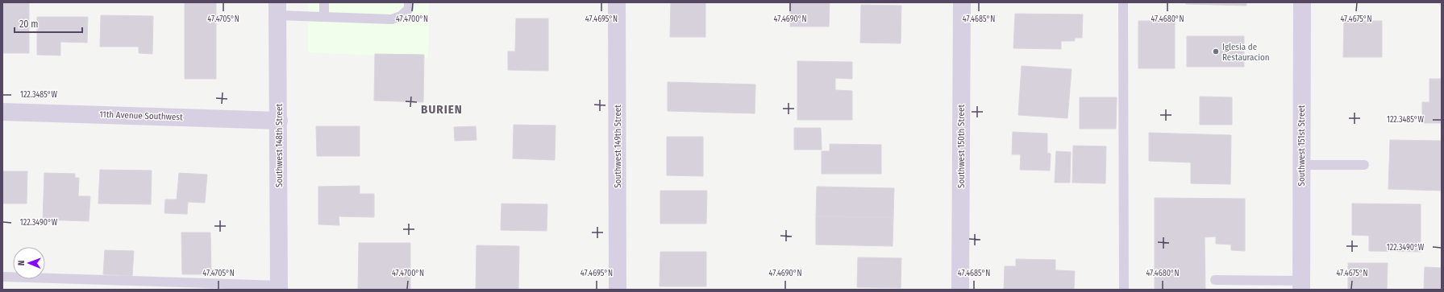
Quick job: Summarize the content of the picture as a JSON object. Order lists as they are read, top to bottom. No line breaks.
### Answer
{"streets":{"street":["11th Avenue Southwest","Southwest 148th Street","Southwest 151st Street","Southwest 149th Street","Southwest 150th Street"]},"crossings":[["11th Avenue Southwest","Southwest 148th Street"]],"districts":["BURIEN"],"places":["Iglesia de Restauracion"],"scale_bar":"20 m","north":"left","coordinates":["47.4705°N","47.4700°N","47.4695°N","47.4690°N","47.4685°N","47.4680°N","47.4675°N","122.3485°W","122.3490°W"]}
